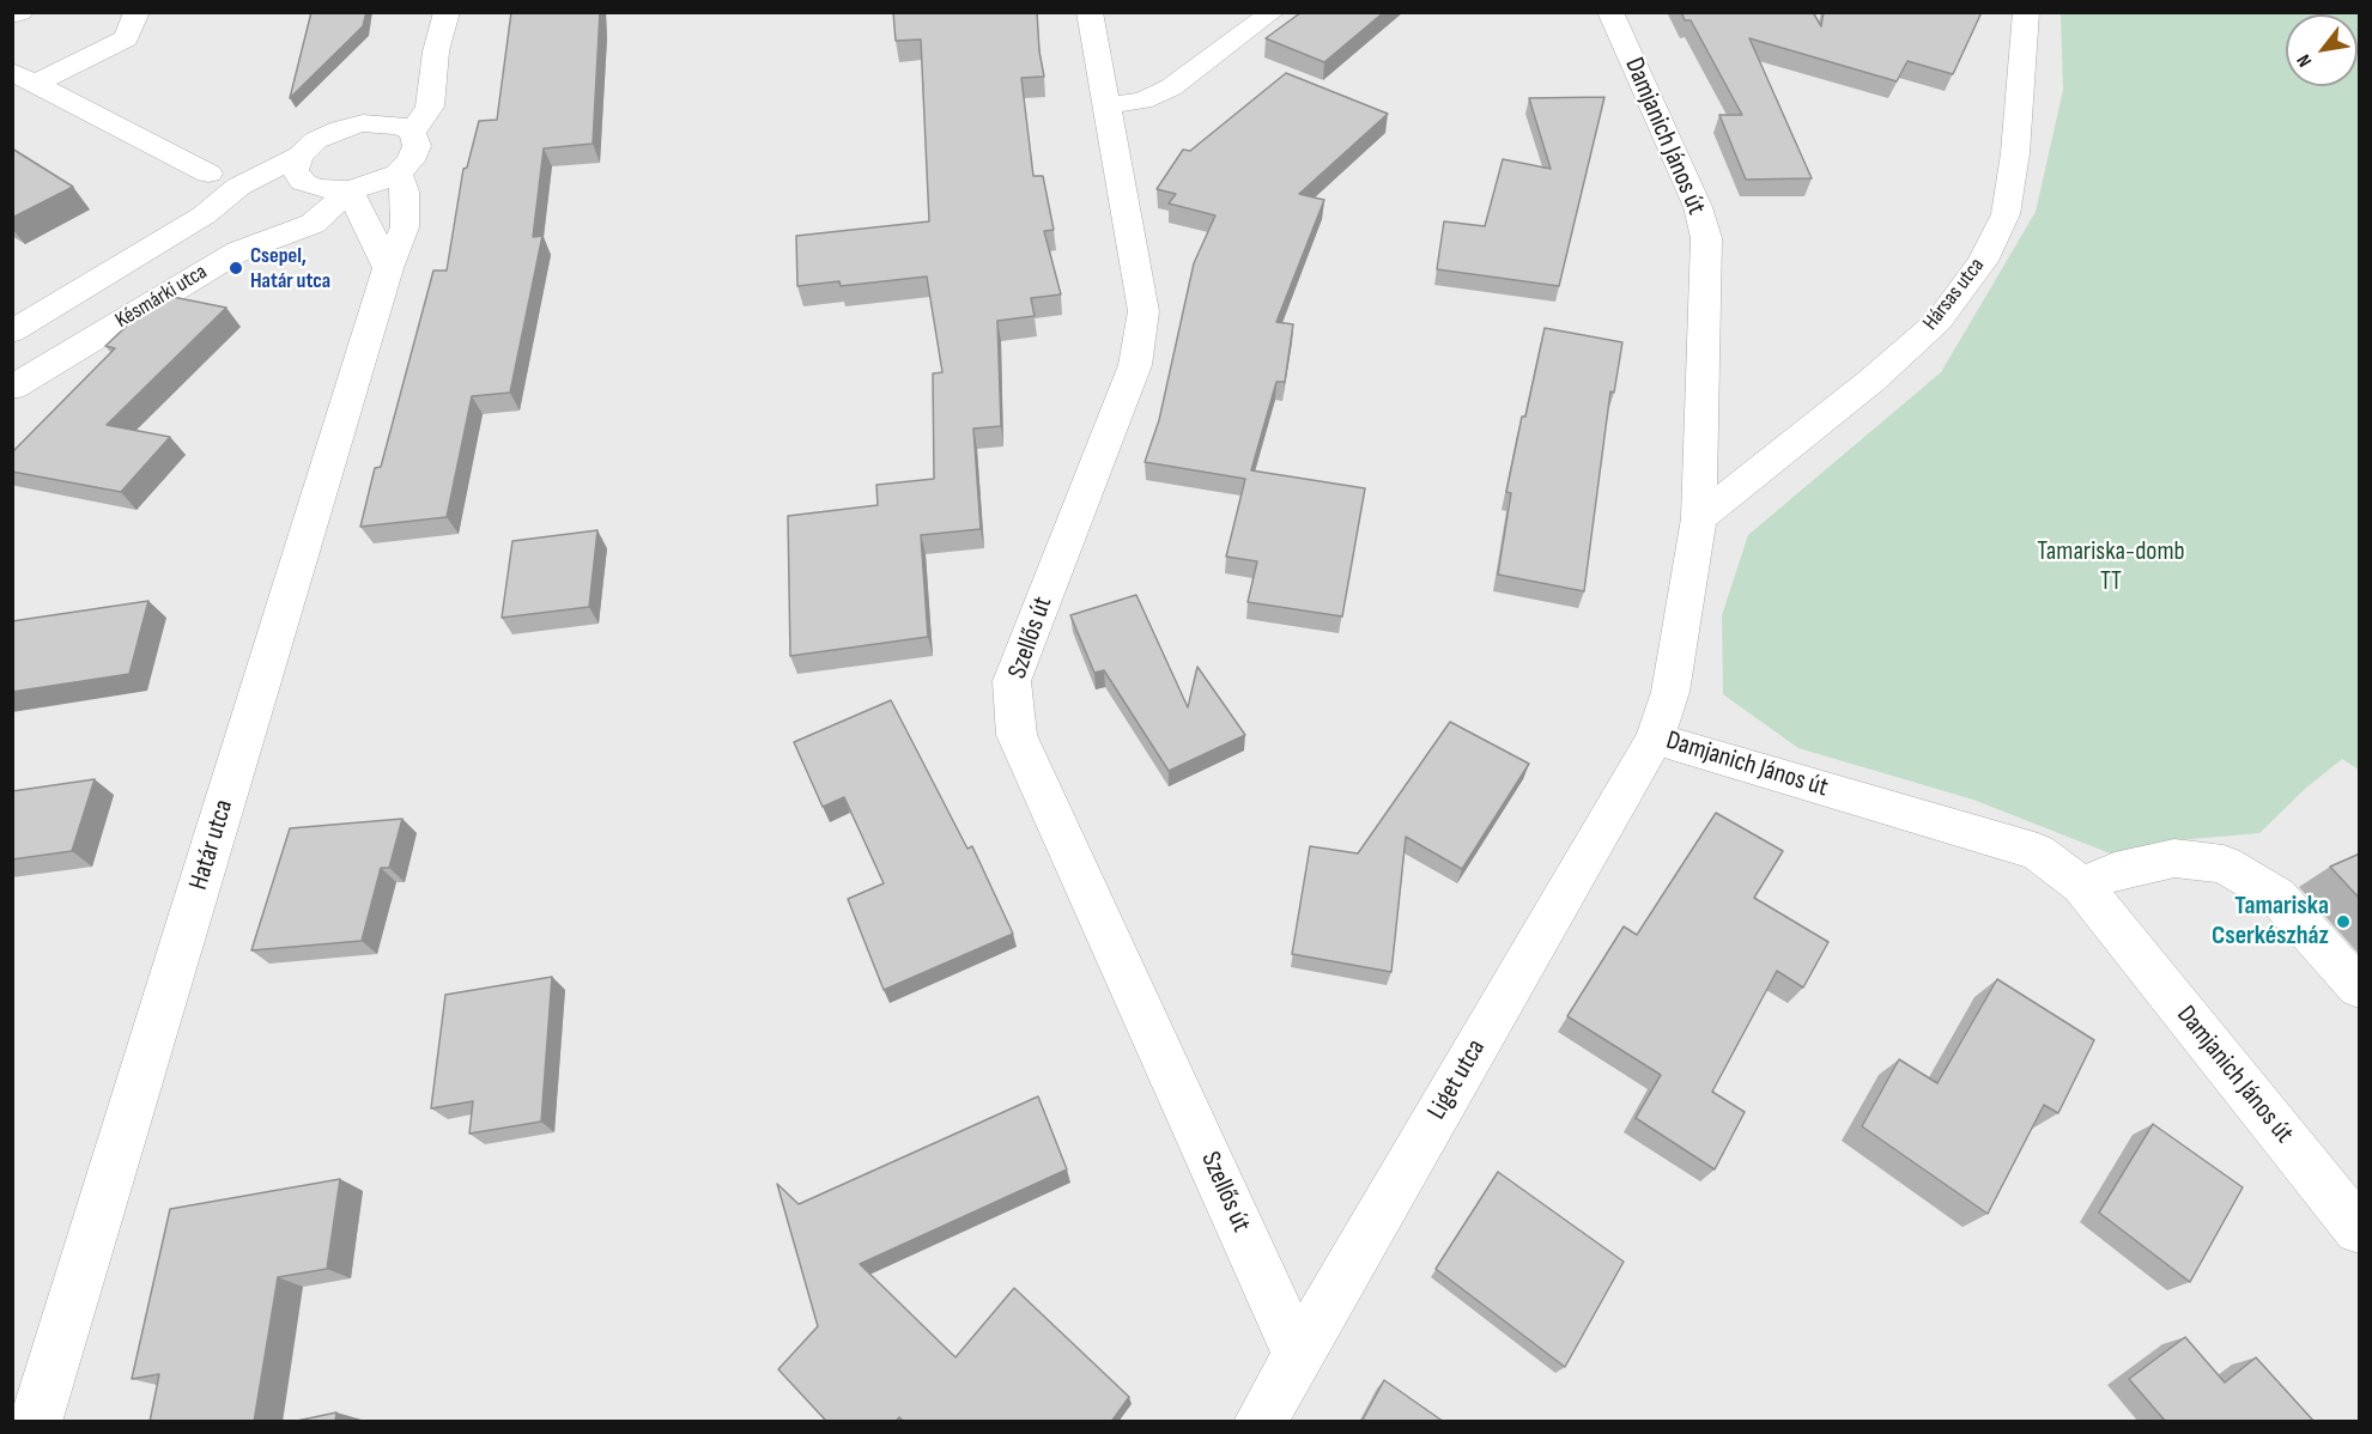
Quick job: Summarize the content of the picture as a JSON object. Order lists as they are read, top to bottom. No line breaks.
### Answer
{"streets":{"street":["Damjanich János út","Hársas utca","Késmárki utca","Szellős út","Határ utca","Liget utca"]},"crossings":[["Damjanich János út","Hársas utca"],["Damjanich János út","Liget utca"],["Szellős út","Liget utca"]],"parks":["Tamariska-domb TT"],"places":["Csepel, Határ utca","Tamariska Cserkészház"],"north":"bottom left"}
